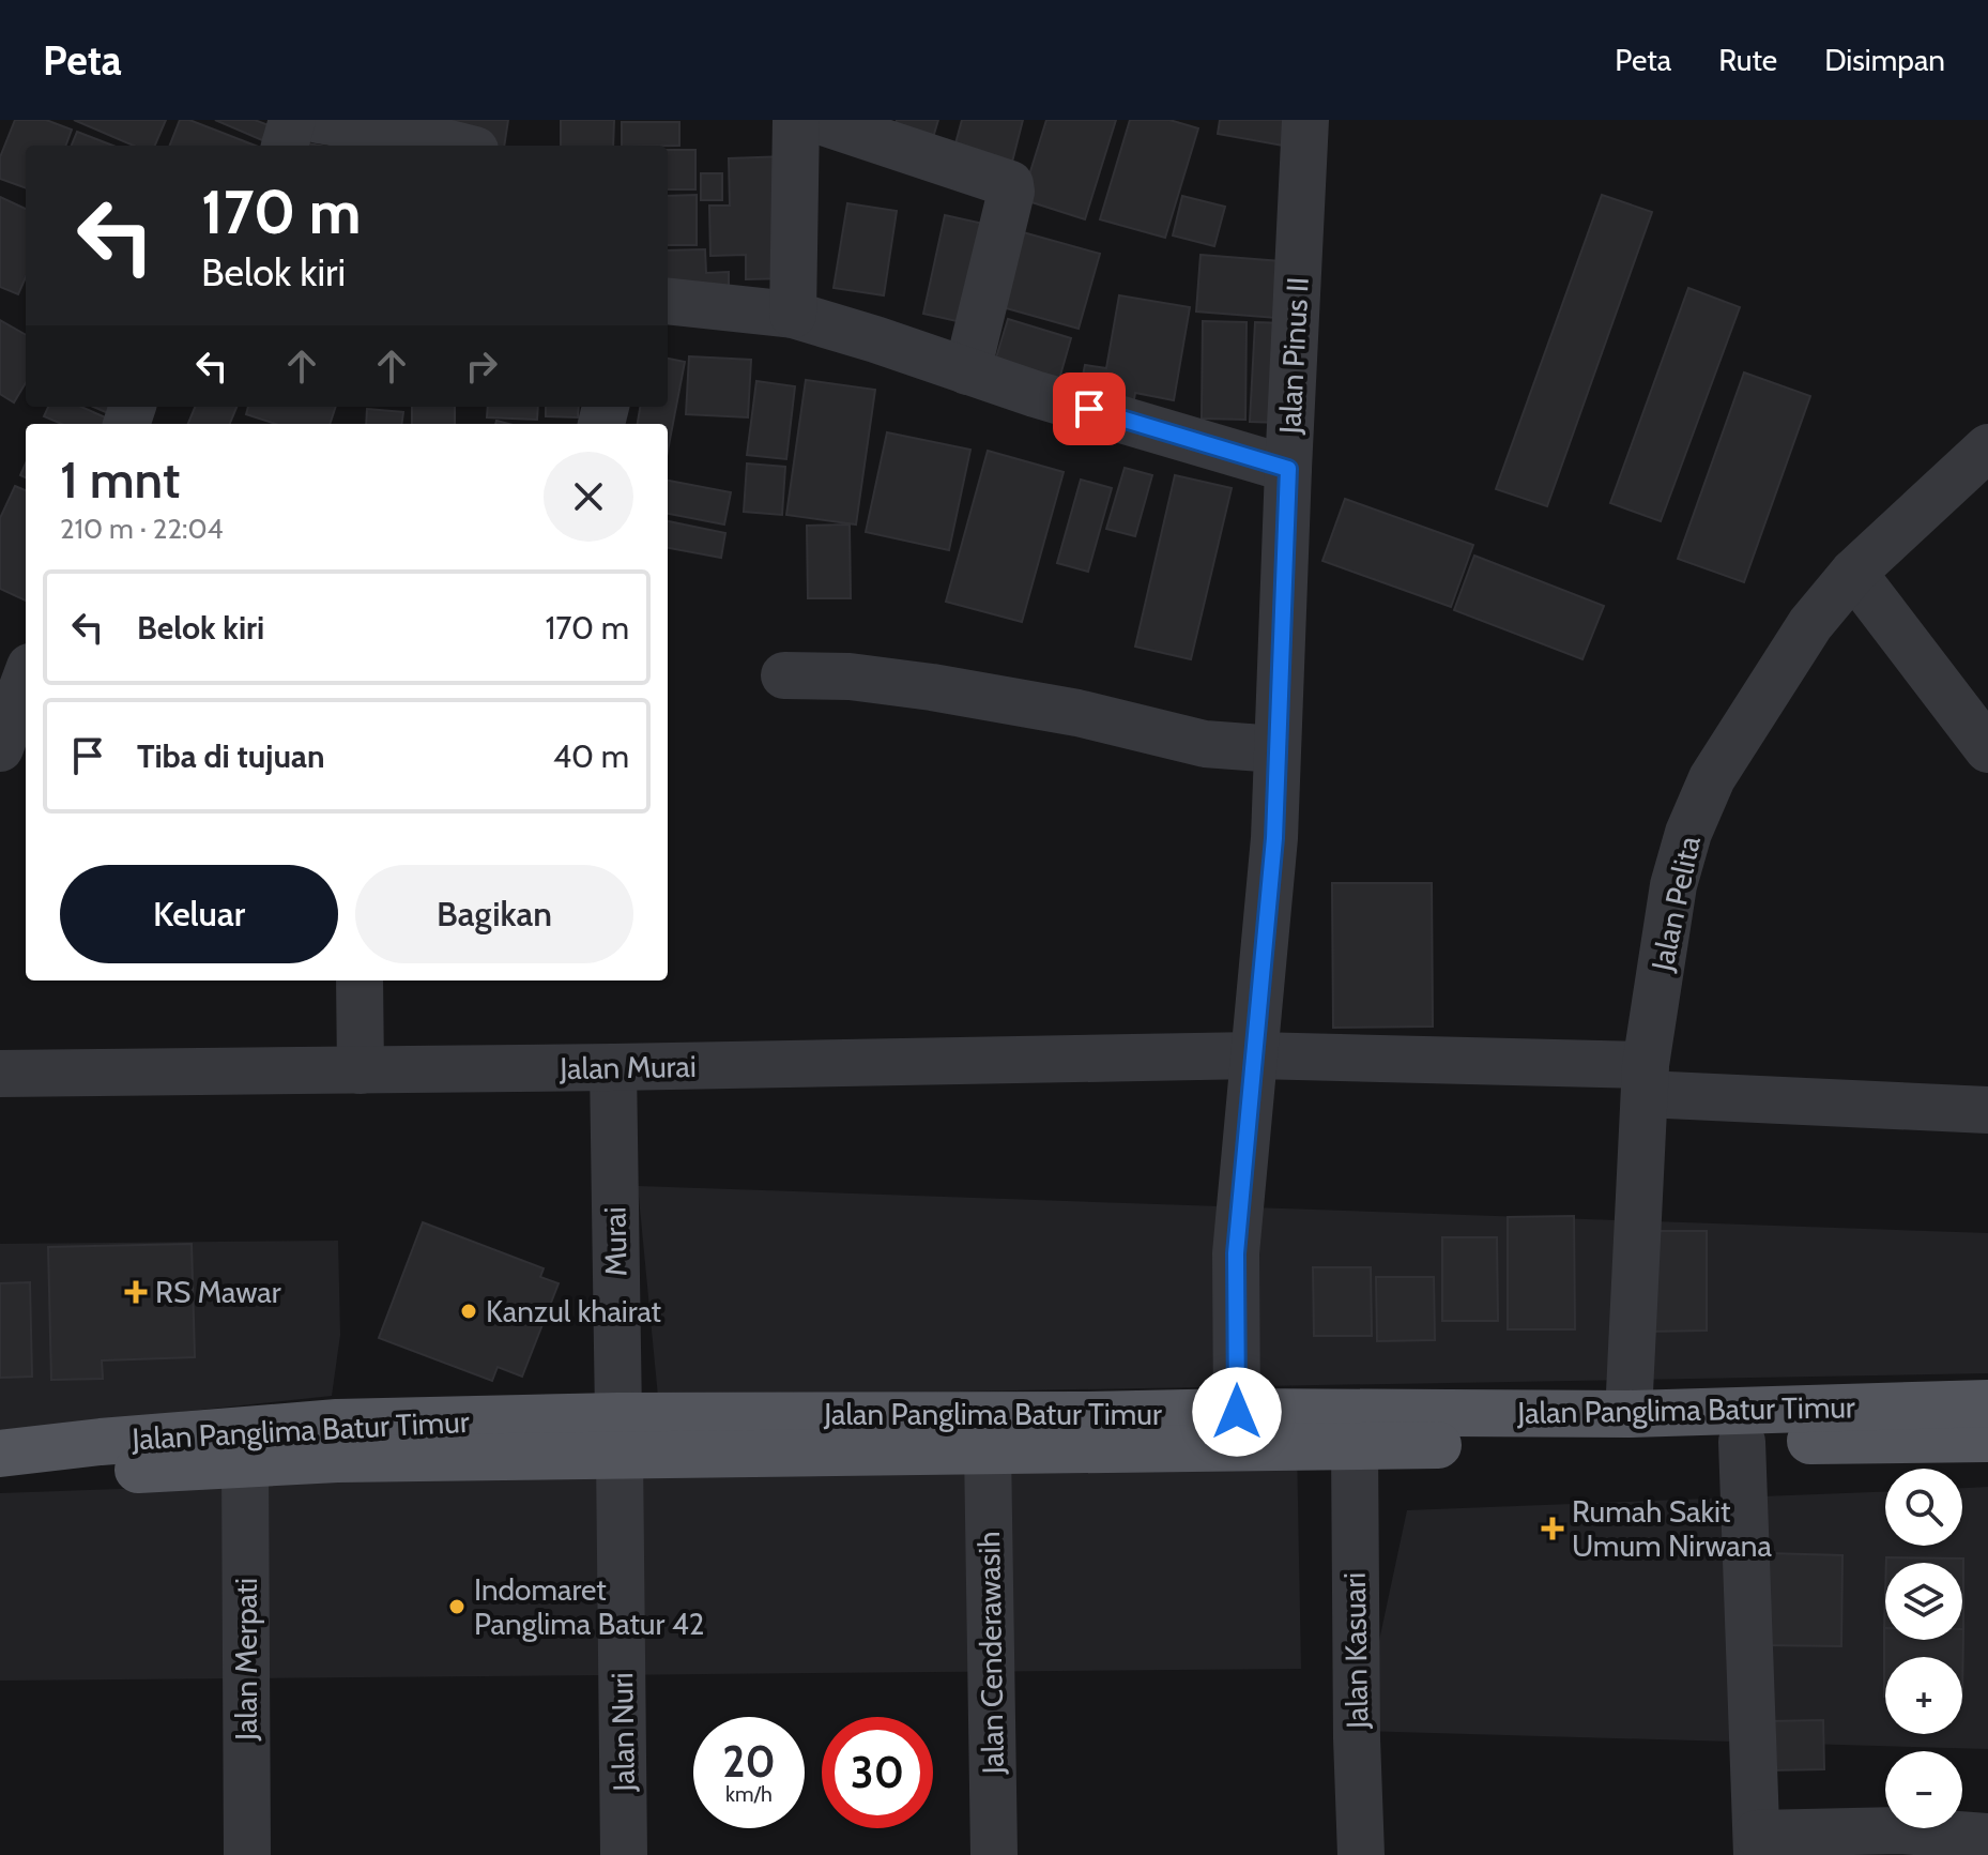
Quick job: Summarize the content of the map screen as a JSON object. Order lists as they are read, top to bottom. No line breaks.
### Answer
{"streets":{"main road":["Jalan Panglima Batur Timur"],"street":["Jalan Pinus II","Jalan Pelita","Jalan Murai","Murai","Jalan Kasuari","Jalan Cenderawasih","Jalan Merpati","Jalan Nuri"]},"crossings":[["Jalan Pinus II","Jalan Murai"],["Jalan Pinus II","Jalan Panglima Batur Timur"],["Jalan Pelita","Jalan Murai"],["Jalan Pelita","Jalan Panglima Batur Timur"],["Jalan Murai","Murai"],["Murai","Jalan Panglima Batur Timur"],["Murai","Jalan Nuri"],["Jalan Panglima Batur Timur","Jalan Kasuari"],["Jalan Panglima Batur Timur","Jalan Cenderawasih"],["Jalan Panglima Batur Timur","Jalan Merpati"],["Jalan Panglima Batur Timur","Jalan Nuri"]],"places":{"health":["RS Mawar","Rumah Sakit Umum Nirwana"],"other":["Kanzul khairat","Indomaret Panglima Batur 42"]},"page":{"header":"Peta","nav":["Peta","Rute","Disimpan"],"turn":["170 m","Belok kiri"],"heading":["1 mnt","210 m · 22:04"],"list":[{"name":"Belok kiri","value":"170 m"},{"name":"Tiba di tujuan","value":"40 m"}],"buttons":["Keluar","Bagikan"],"map_buttons":["+","−"],"speed":"20 km/h","limit":"30"}}
